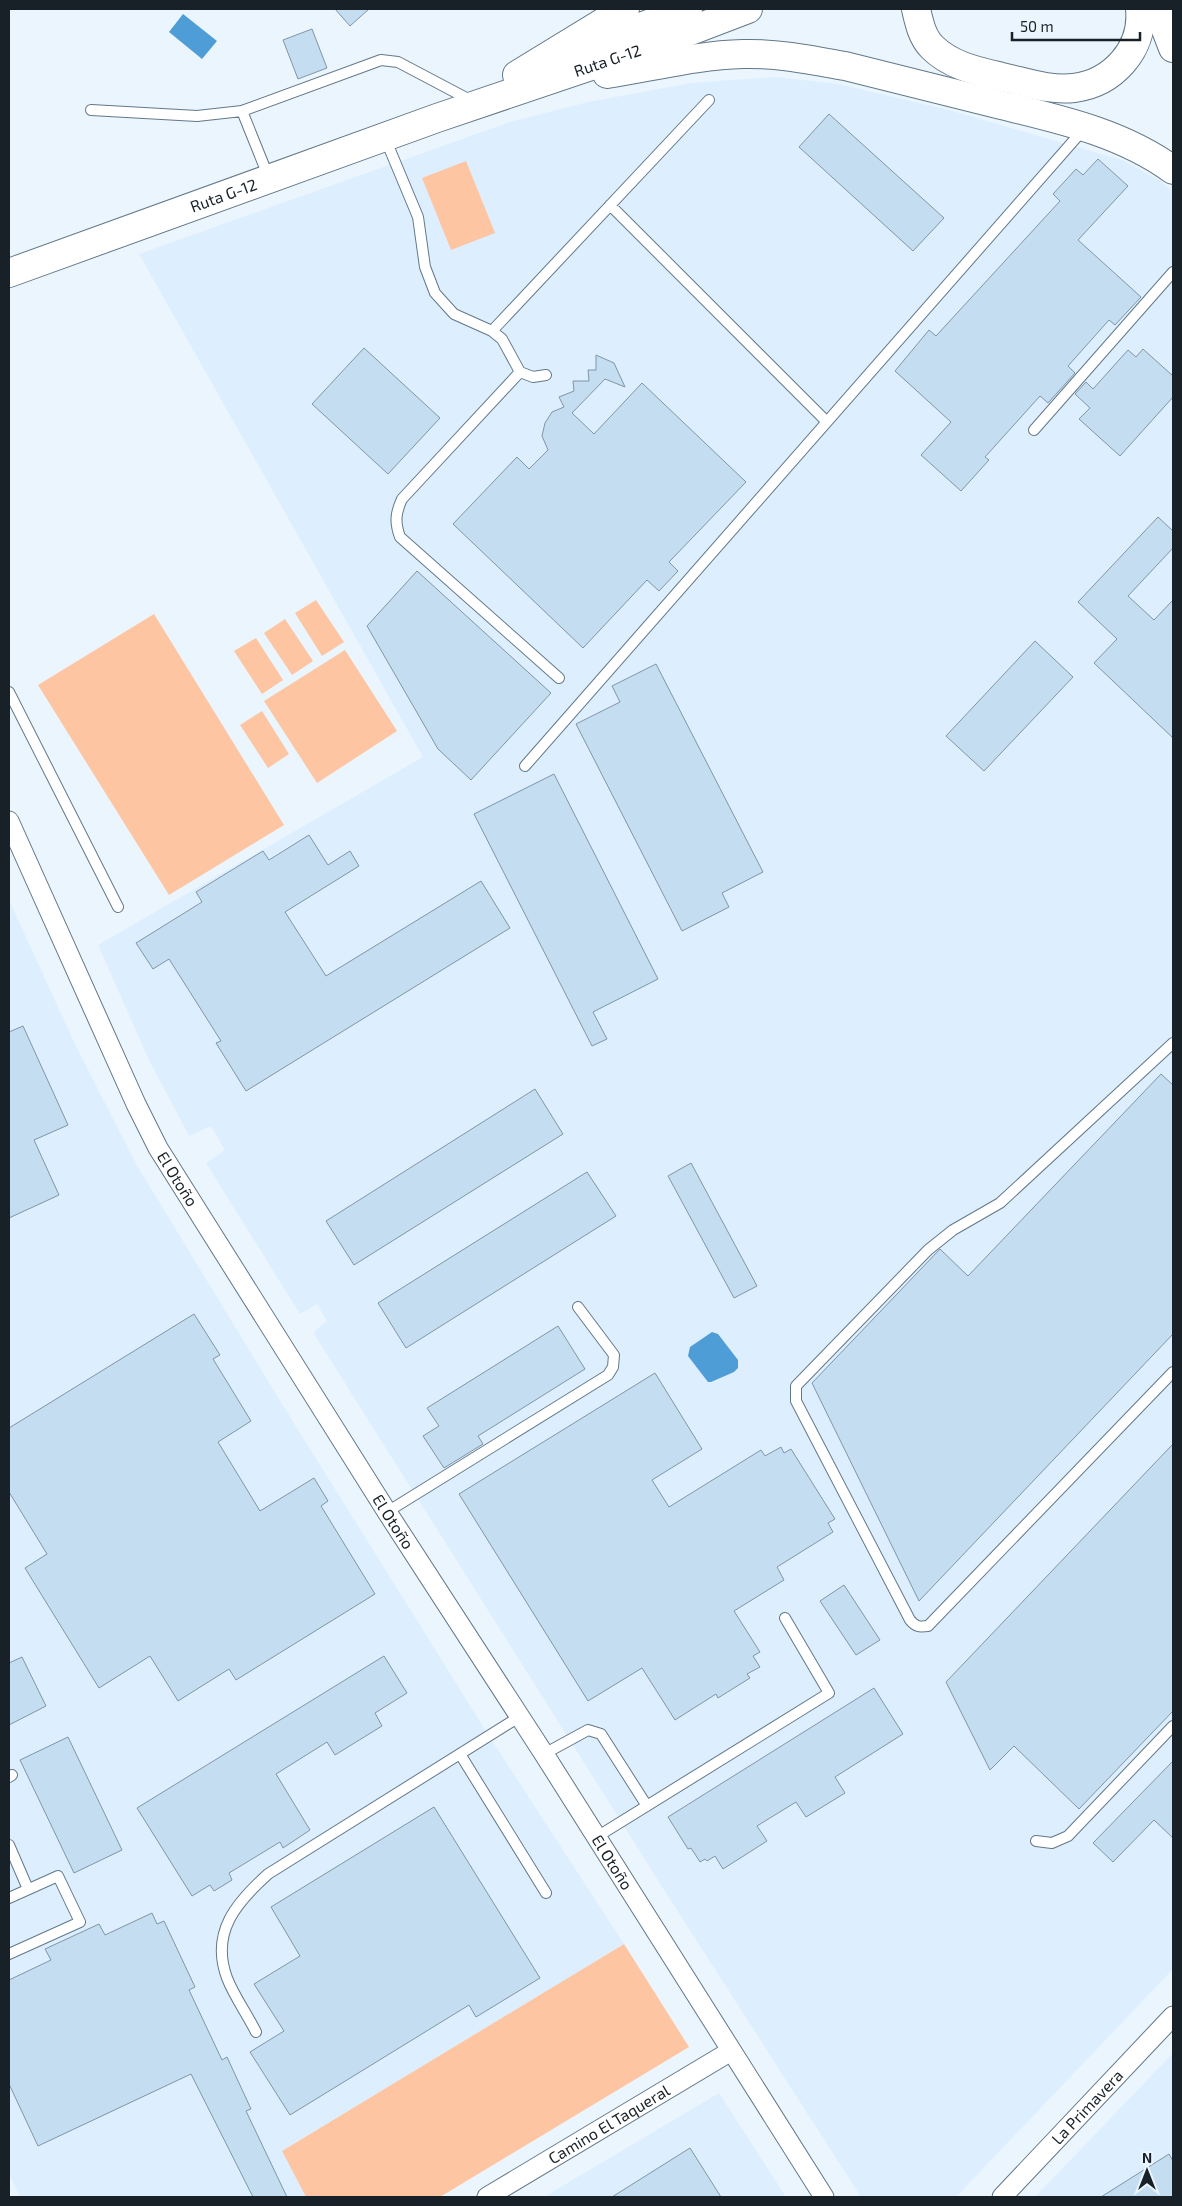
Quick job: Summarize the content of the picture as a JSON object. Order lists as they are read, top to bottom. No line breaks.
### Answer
{"streets":{"main road":["Ruta G-12"],"street":["El Otoño","La Primavera","Camino El Taqueral"]},"crossings":[["El Otoño","Camino El Taqueral"]],"scale_bar":"50 m","north":"top"}
